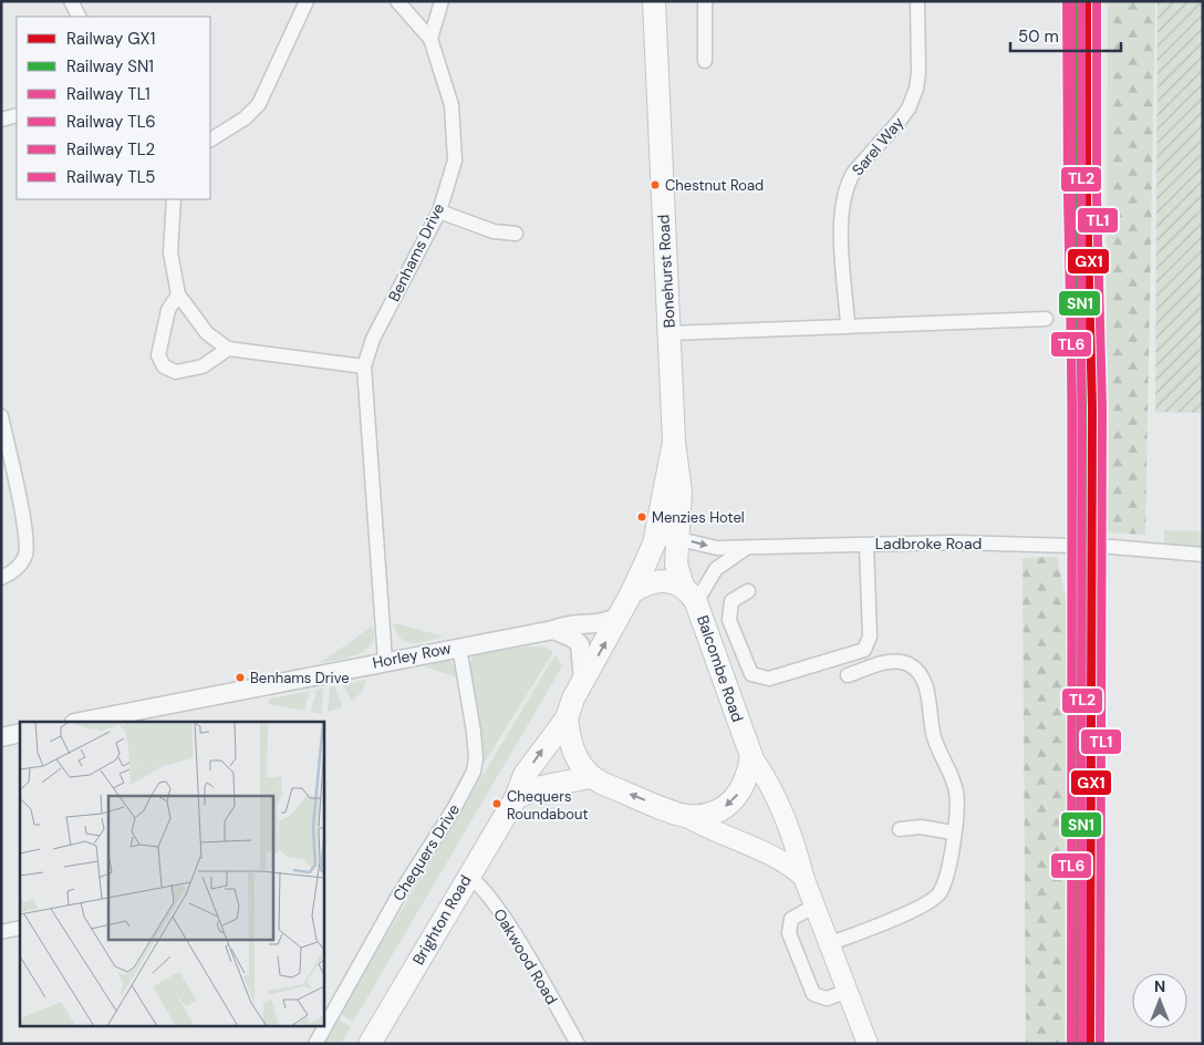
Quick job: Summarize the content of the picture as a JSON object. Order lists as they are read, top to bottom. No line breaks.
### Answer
{"streets":{"main road":["Bonehurst Road","Balcombe Road","Brighton Road"],"street":["Sarel Way","Benhams Drive","Ladbroke Road","Horley Row","Chequers Drive","Oakwood Road"]},"crossings":[["Benhams Drive","Horley Row"],["Bonehurst Road","Ladbroke Road"],["Bonehurst Road","Balcombe Road"],["Bonehurst Road","Brighton Road"],["Horley Row","Chequers Drive"],["Horley Row","Brighton Road"],["Brighton Road","Oakwood Road"]],"places":["Chestnut Road","Menzies Hotel","Benhams Drive","Chequers Roundabout"],"lines":["rail line GX1","rail line SN1","rail line TL1","rail line TL6","rail line TL2","rail line TL5"],"legend":["Railway GX1","Railway SN1","Railway TL1","Railway TL6","Railway TL2","Railway TL5"],"scale_bar":"50 m","north":"top"}
